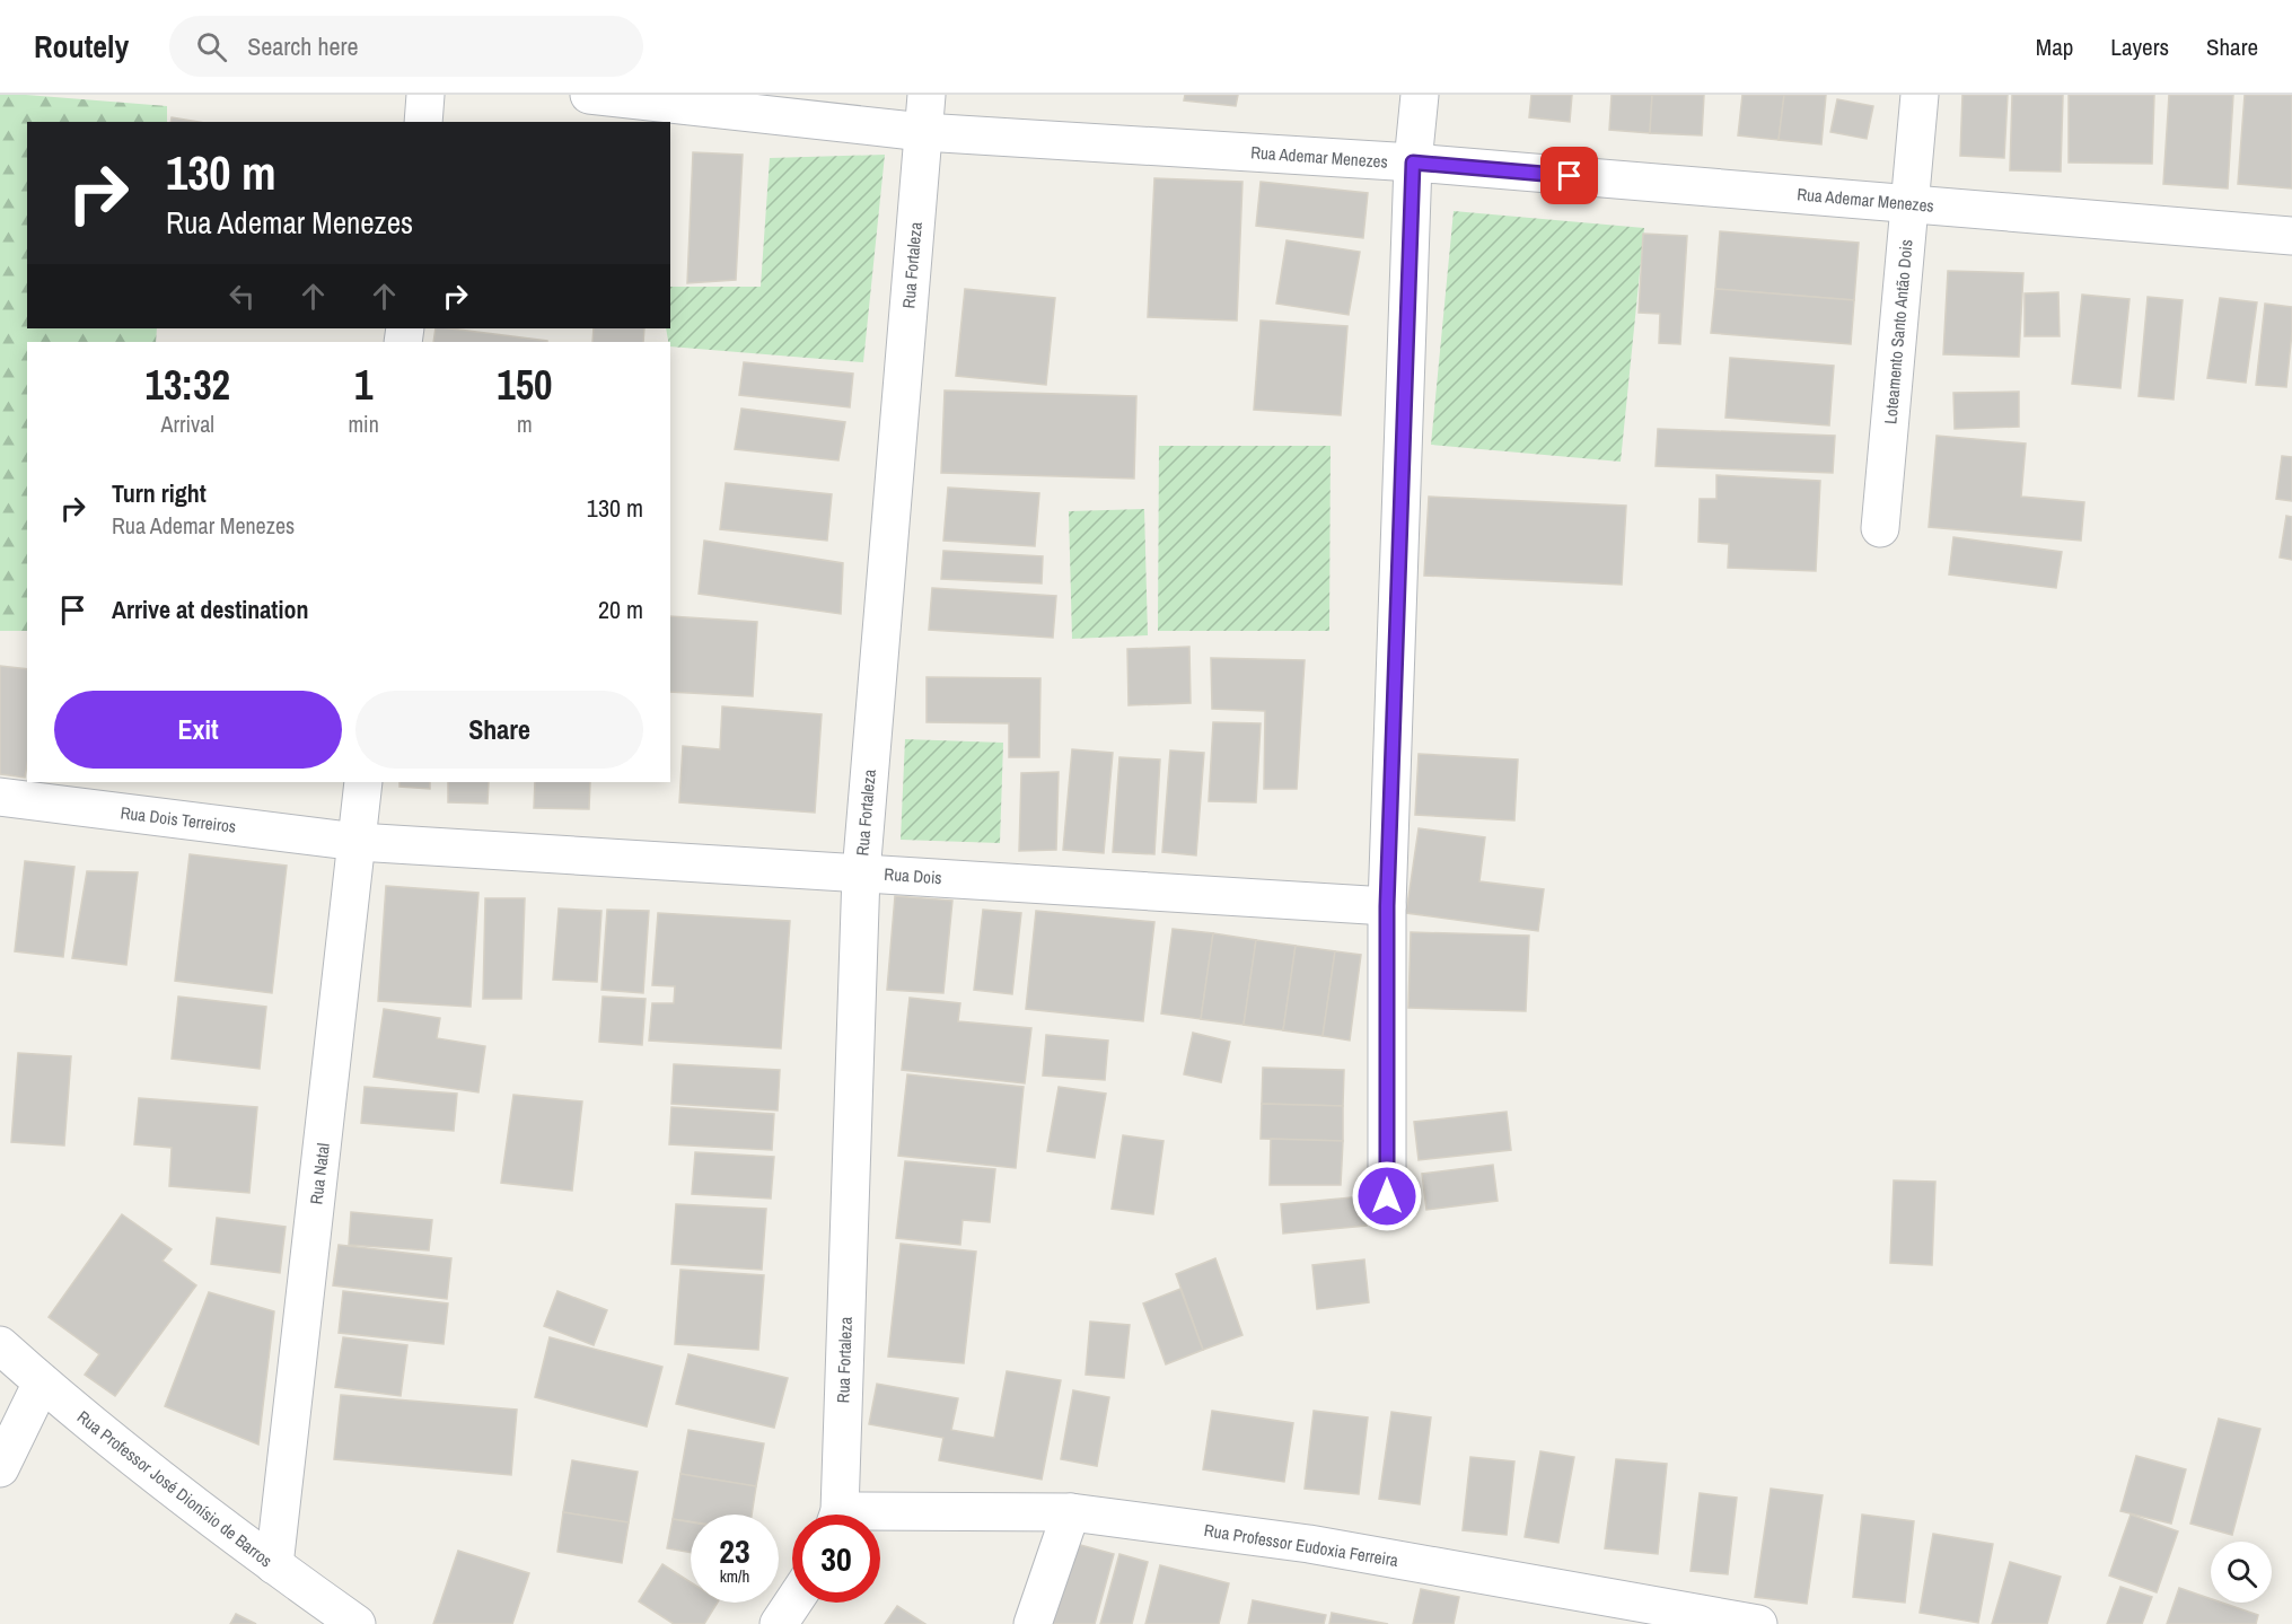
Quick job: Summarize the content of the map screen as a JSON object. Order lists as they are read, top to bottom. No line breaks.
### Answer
{"streets":{"street":["Rua Ademar Menezes","Rua Fortaleza","Loteamento Santo Antão Dois","Rua Dois Terreiros","Rua Dois","Rua Natal","Rua Professor José Dionísio de Barros","Rua Professor Eudoxia Ferreira"]},"crossings":[["Rua Ademar Menezes","Rua Fortaleza"],["Rua Ademar Menezes","Loteamento Santo Antão Dois"],["Rua Fortaleza","Rua Dois"],["Rua Dois Terreiros","Rua Dois"],["Rua Dois Terreiros","Rua Natal"],["Rua Dois","Rua Natal"],["Rua Natal","Rua Professor José Dionísio de Barros"]],"page":{"header":"Routely","search":"Search here","nav":["Map","Layers","Share"],"turn":["130 m","Rua Ademar Menezes"],"eta":["13:32","Arrival","1","min","150","m"],"list":[{"name":"Turn right","note":"Rua Ademar Menezes","value":"130 m"},{"name":"Arrive at destination","value":"20 m"}],"buttons":["Exit","Share"],"speed":"23 km/h","limit":"30"}}
